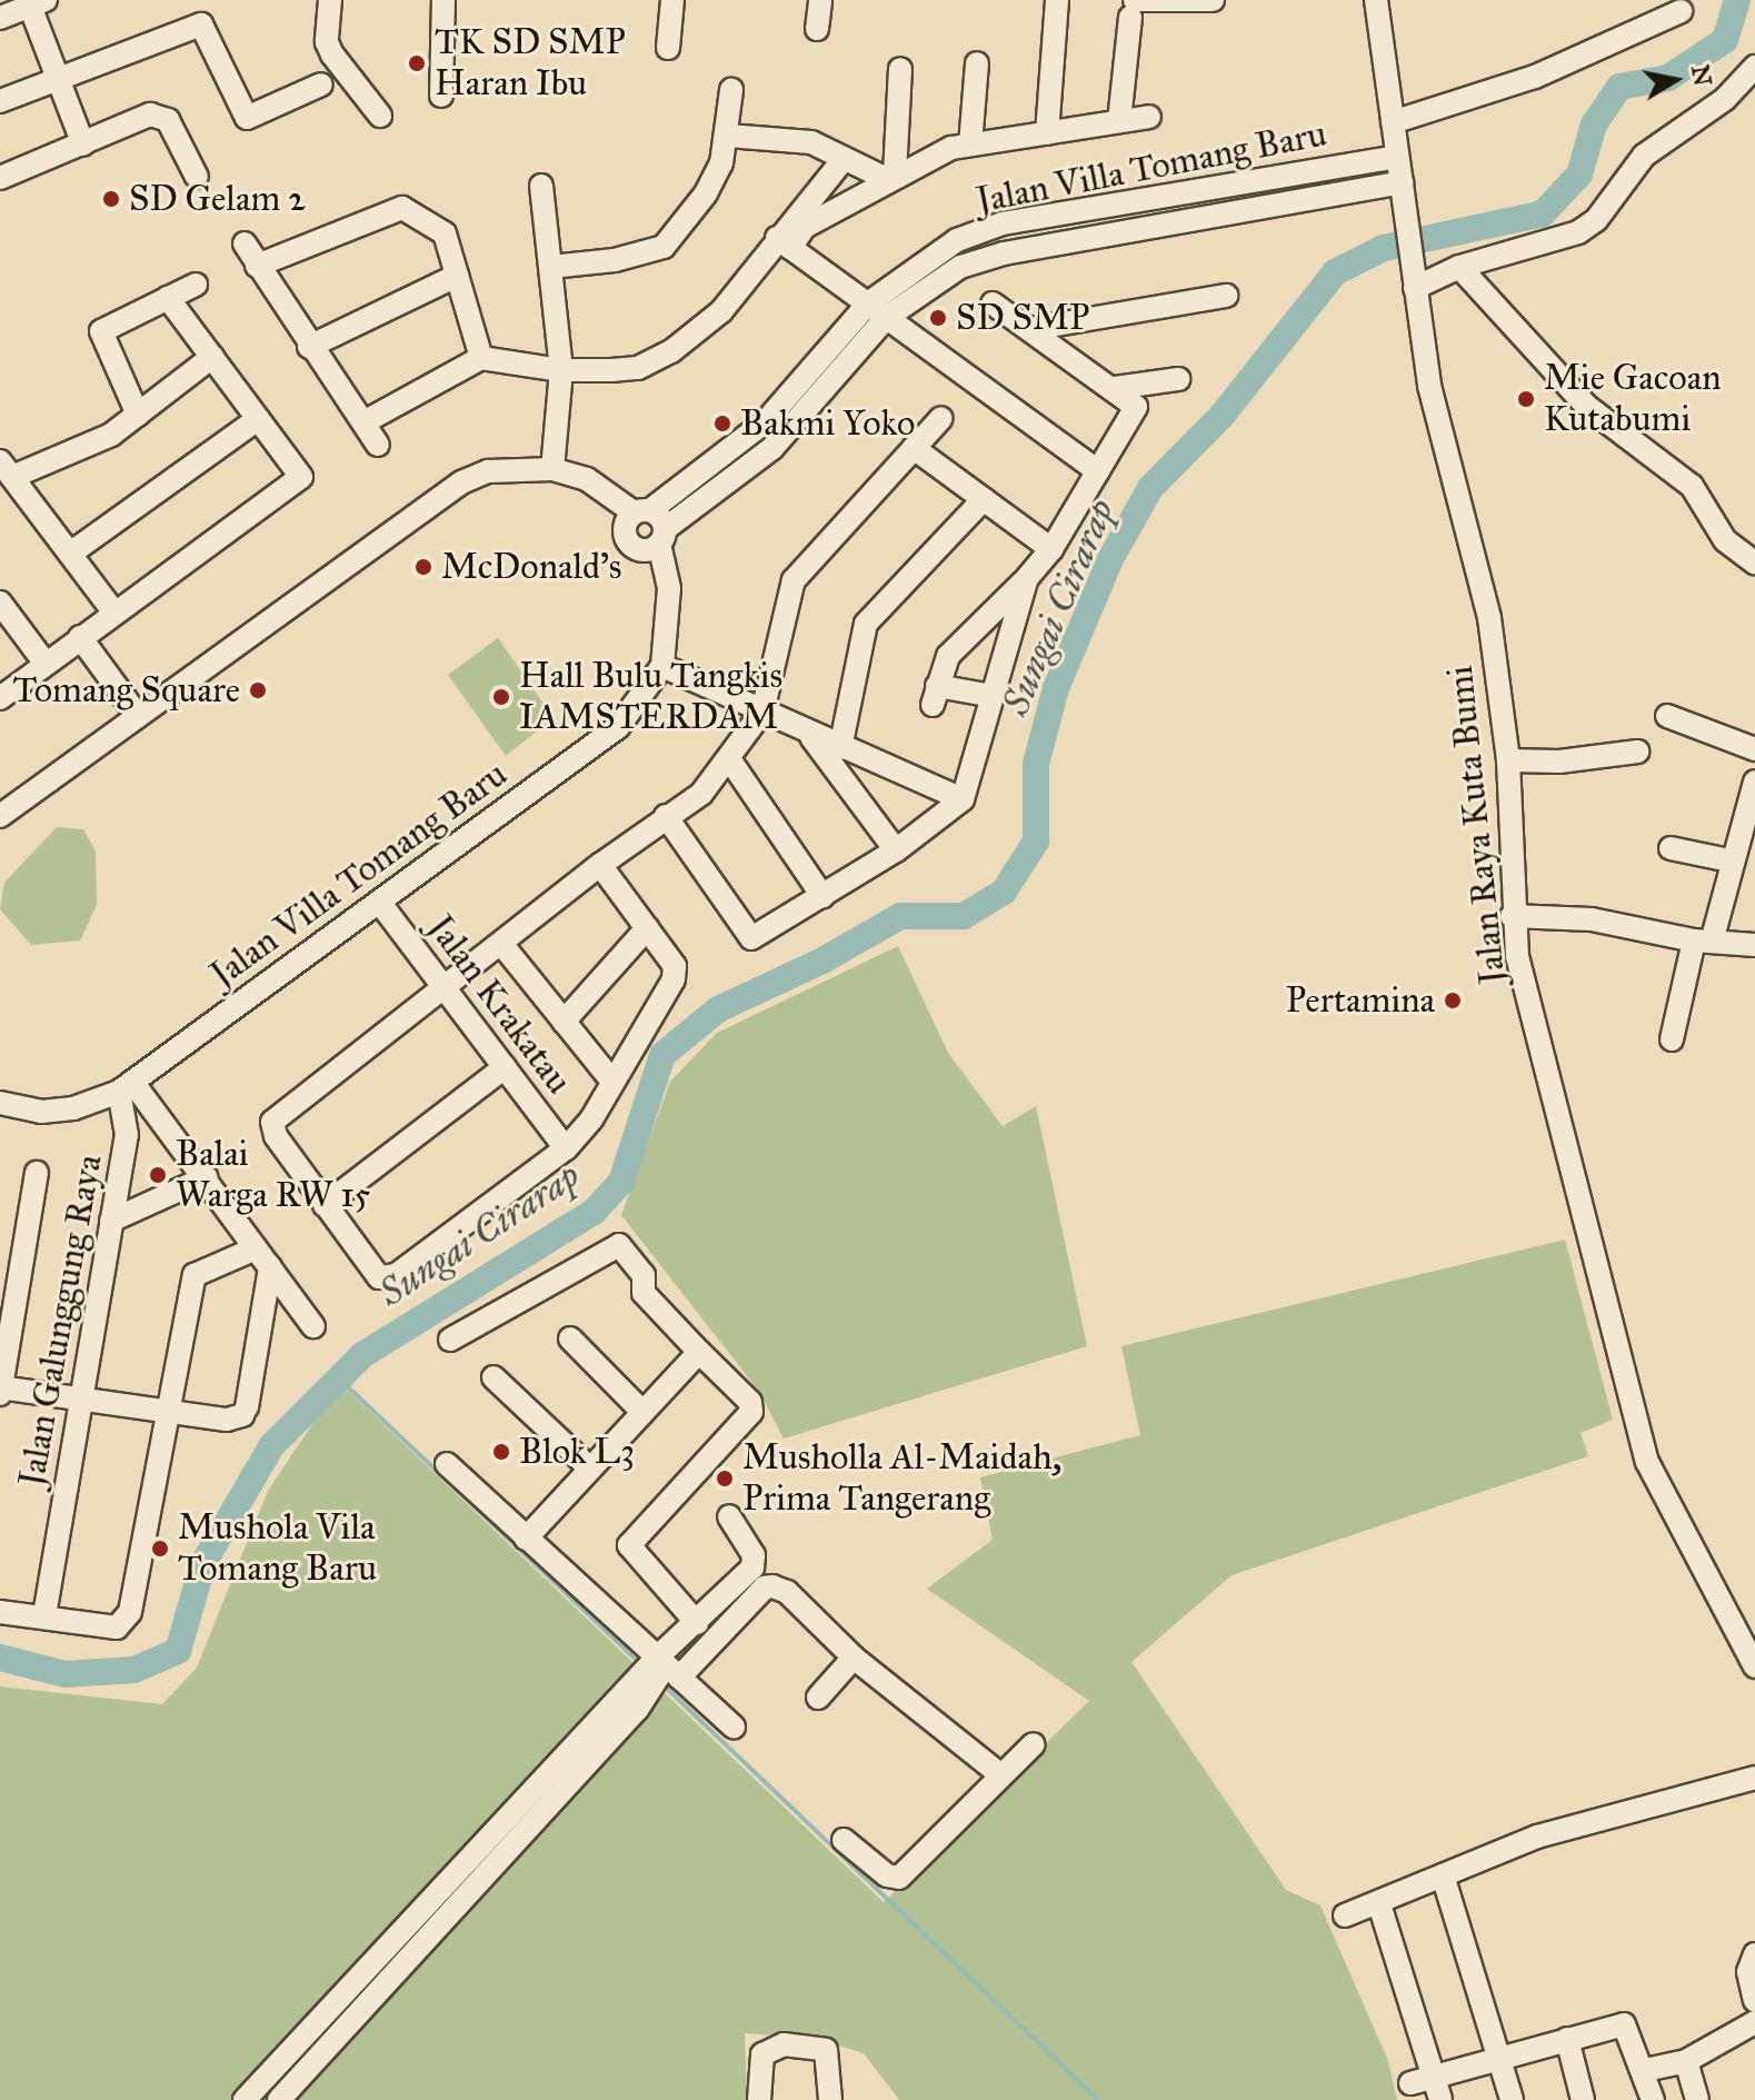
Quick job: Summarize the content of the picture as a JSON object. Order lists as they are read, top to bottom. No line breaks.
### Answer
{"streets":{"street":["Jalan Villa Tomang Baru","Jalan Raya Kuta Bumi","Jalan Krakatau","Jalan Galunggung Raya"]},"crossings":[["Jalan Villa Tomang Baru","Jalan Raya Kuta Bumi"],["Jalan Villa Tomang Baru","Jalan Krakatau"],["Jalan Villa Tomang Baru","Jalan Galunggung Raya"]],"water":["Sungai Cirarap"],"places":["TK SD SMP Haran Ibu","SD Gelam 2","SD SMP","Mie Gacoan Kutabumi","Bakmi Yoko","McDonald's","Tomang Square","Hall Bulu Tangkis IAMSTERDAM","Pertamina","Balai Warga RW 15","Blok L3","Musholla Al-Maidah, Prima Tangerang","Mushola Vila Tomang Baru"],"north":"right"}
